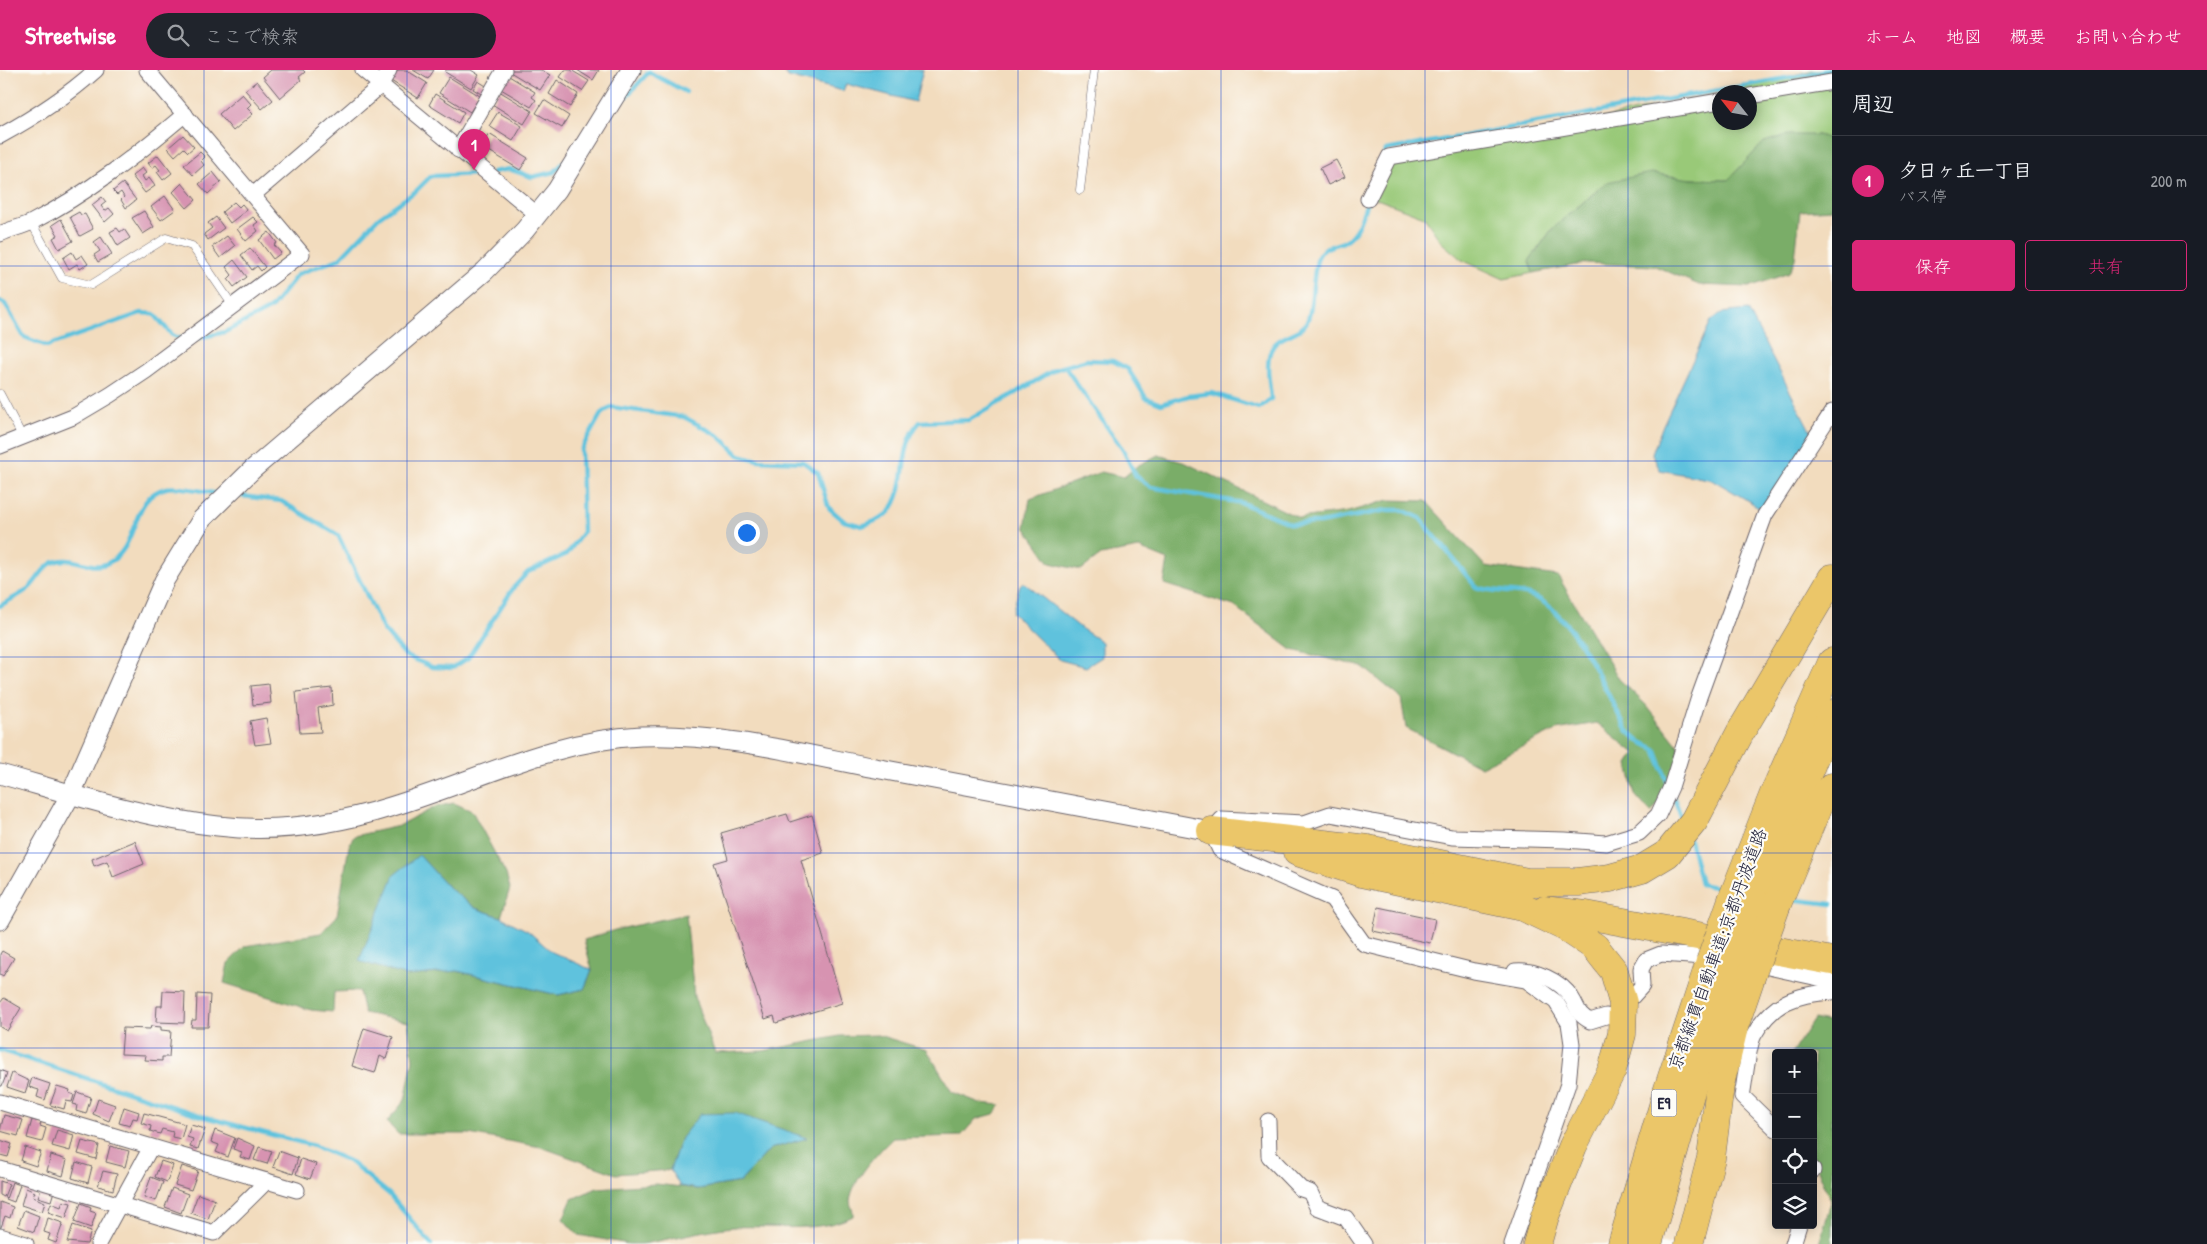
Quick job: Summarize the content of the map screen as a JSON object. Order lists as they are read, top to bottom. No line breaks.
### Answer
{"streets":{"highway":["京都縦貫自動車道;京都丹波道路","E9"]},"north":"top left","page":{"header":"Streetwise","search":"ここで検索","nav":["ホーム","地図","概要","お問い合わせ"],"heading":"周辺","pins":"1","list":[{"mark":"1","name":"夕日ヶ丘一丁目","note":"バス停","value":"200 m"}],"buttons":["保存","共有"],"map_buttons":["+","−"]}}
